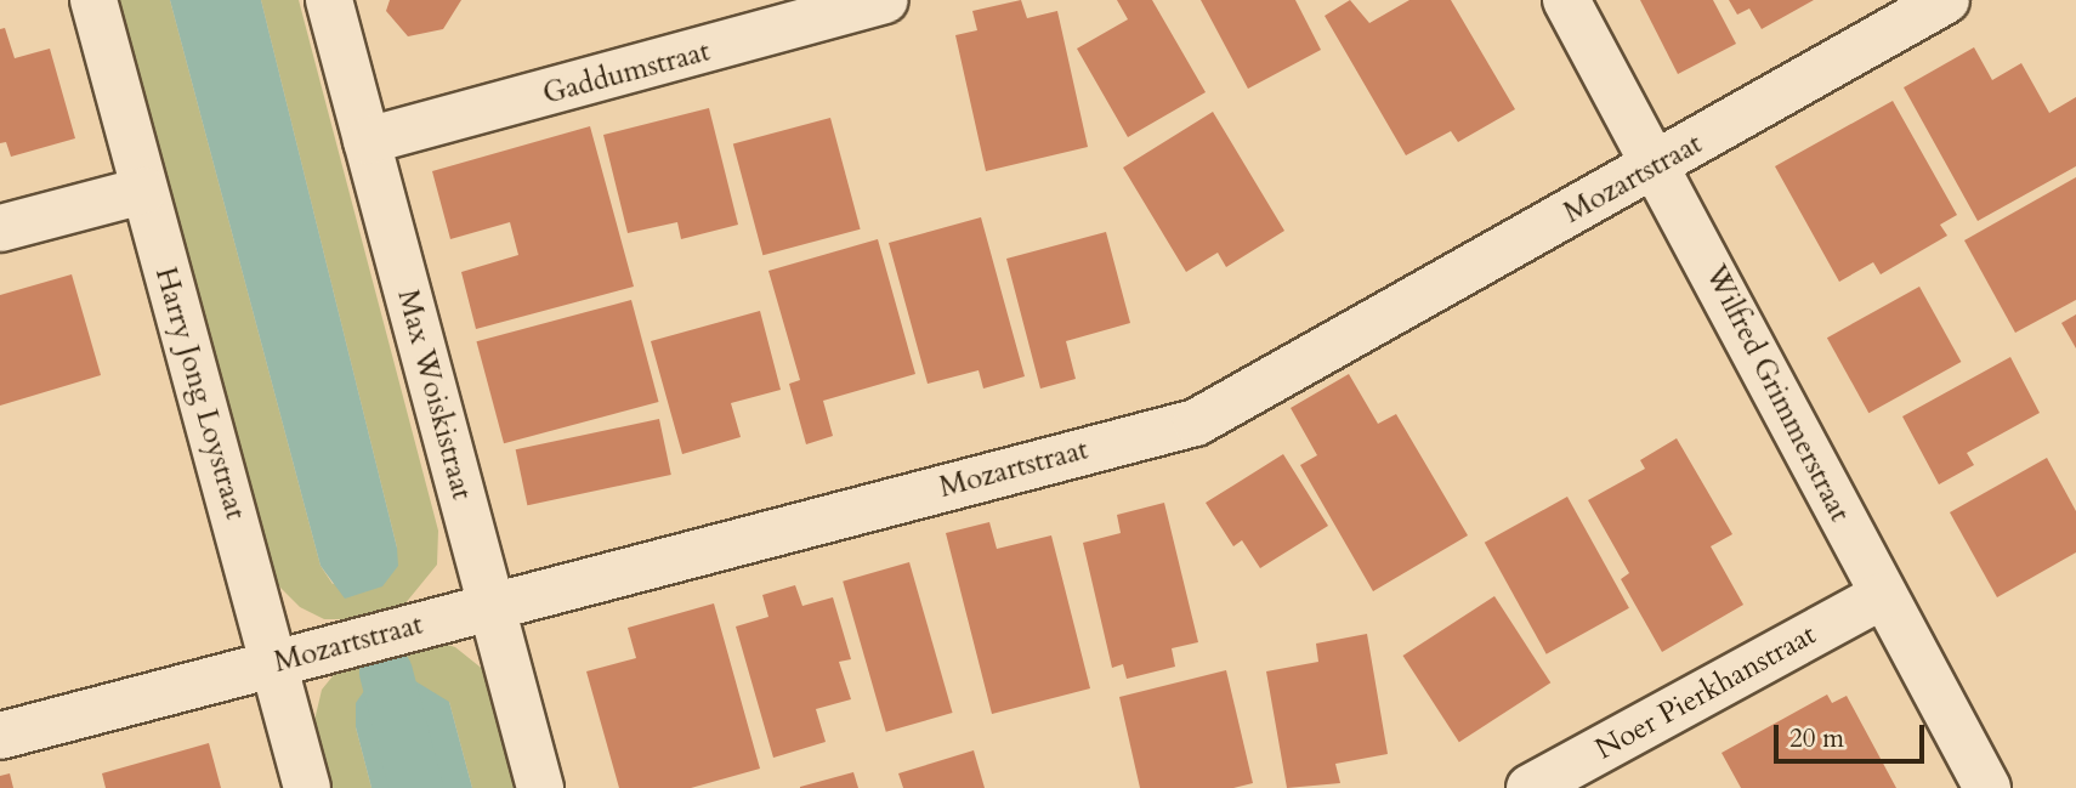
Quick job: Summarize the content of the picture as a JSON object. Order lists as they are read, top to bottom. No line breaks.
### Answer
{"streets":{"street":["Gaddumstraat","Mozartstraat","Harry Jong Loystraat","Wilfred Grimmerstraat","Max Woiskistraat","Noer Pierkhanstraat"]},"crossings":[["Gaddumstraat","Max Woiskistraat"],["Mozartstraat","Harry Jong Loystraat"],["Mozartstraat","Wilfred Grimmerstraat"],["Mozartstraat","Max Woiskistraat"],["Wilfred Grimmerstraat","Noer Pierkhanstraat"]],"scale_bar":"20 m"}
